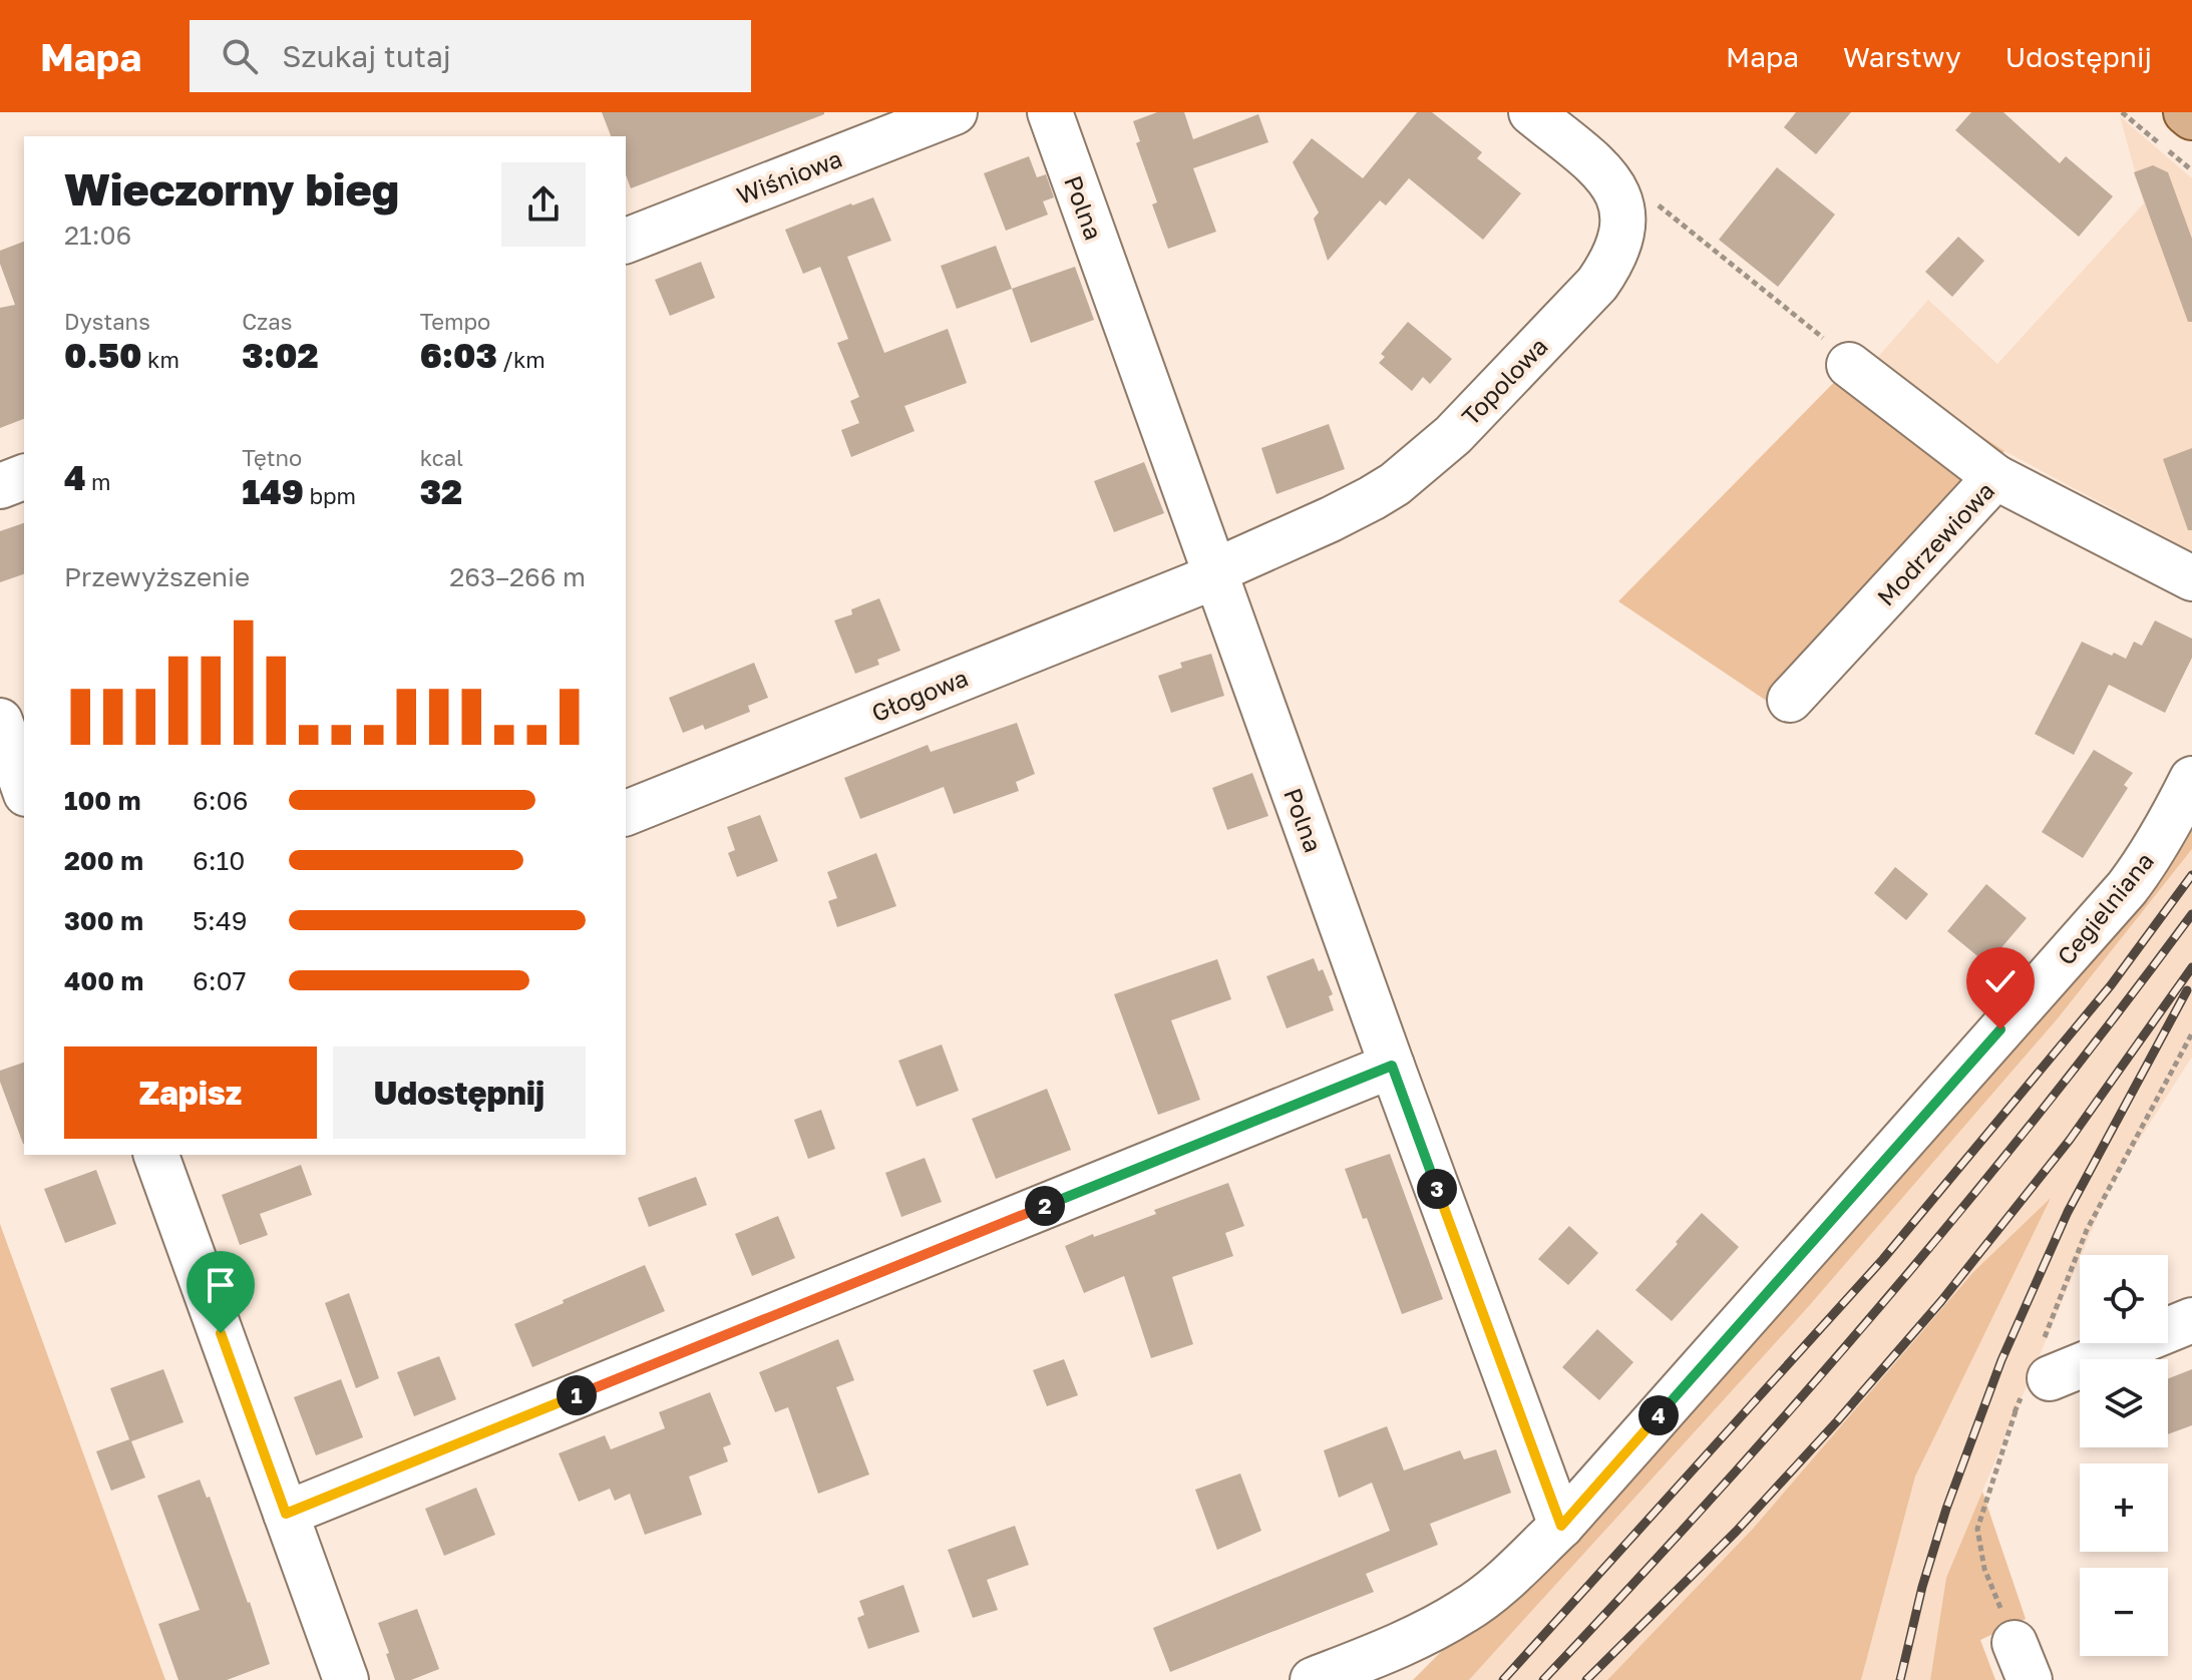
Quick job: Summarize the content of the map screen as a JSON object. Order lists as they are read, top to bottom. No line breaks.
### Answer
{"streets":{"street":["Wiśniowa","Polna","Topolowa","Modrzewiowa","Głogowa","Cegielniana"]},"crossings":[["Polna","Topolowa"],["Polna","Głogowa"],["Polna","Cegielniana"],["Topolowa","Głogowa"]],"page":{"header":"Mapa","search":"Szukaj tutaj","nav":["Mapa","Warstwy","Udostępnij"],"heading":["Wieczorny bieg","21:06"],"stats":[["Dystans","0.50 km"],["Czas","3:02"],["Tempo","6:03 /km"],["4 m"],["Tętno","149 bpm"],["kcal","32"]],"chart":["Przewyższenie","263–266 m"],"list":[{"name":"100 m","note":"6:06"},{"name":"200 m","note":"6:10"},{"name":"300 m","note":"5:49"},{"name":"400 m","note":"6:07"}],"buttons":["Zapisz","Udostępnij"],"pins":["3","2","1","4"],"map_buttons":["+","−"]}}
